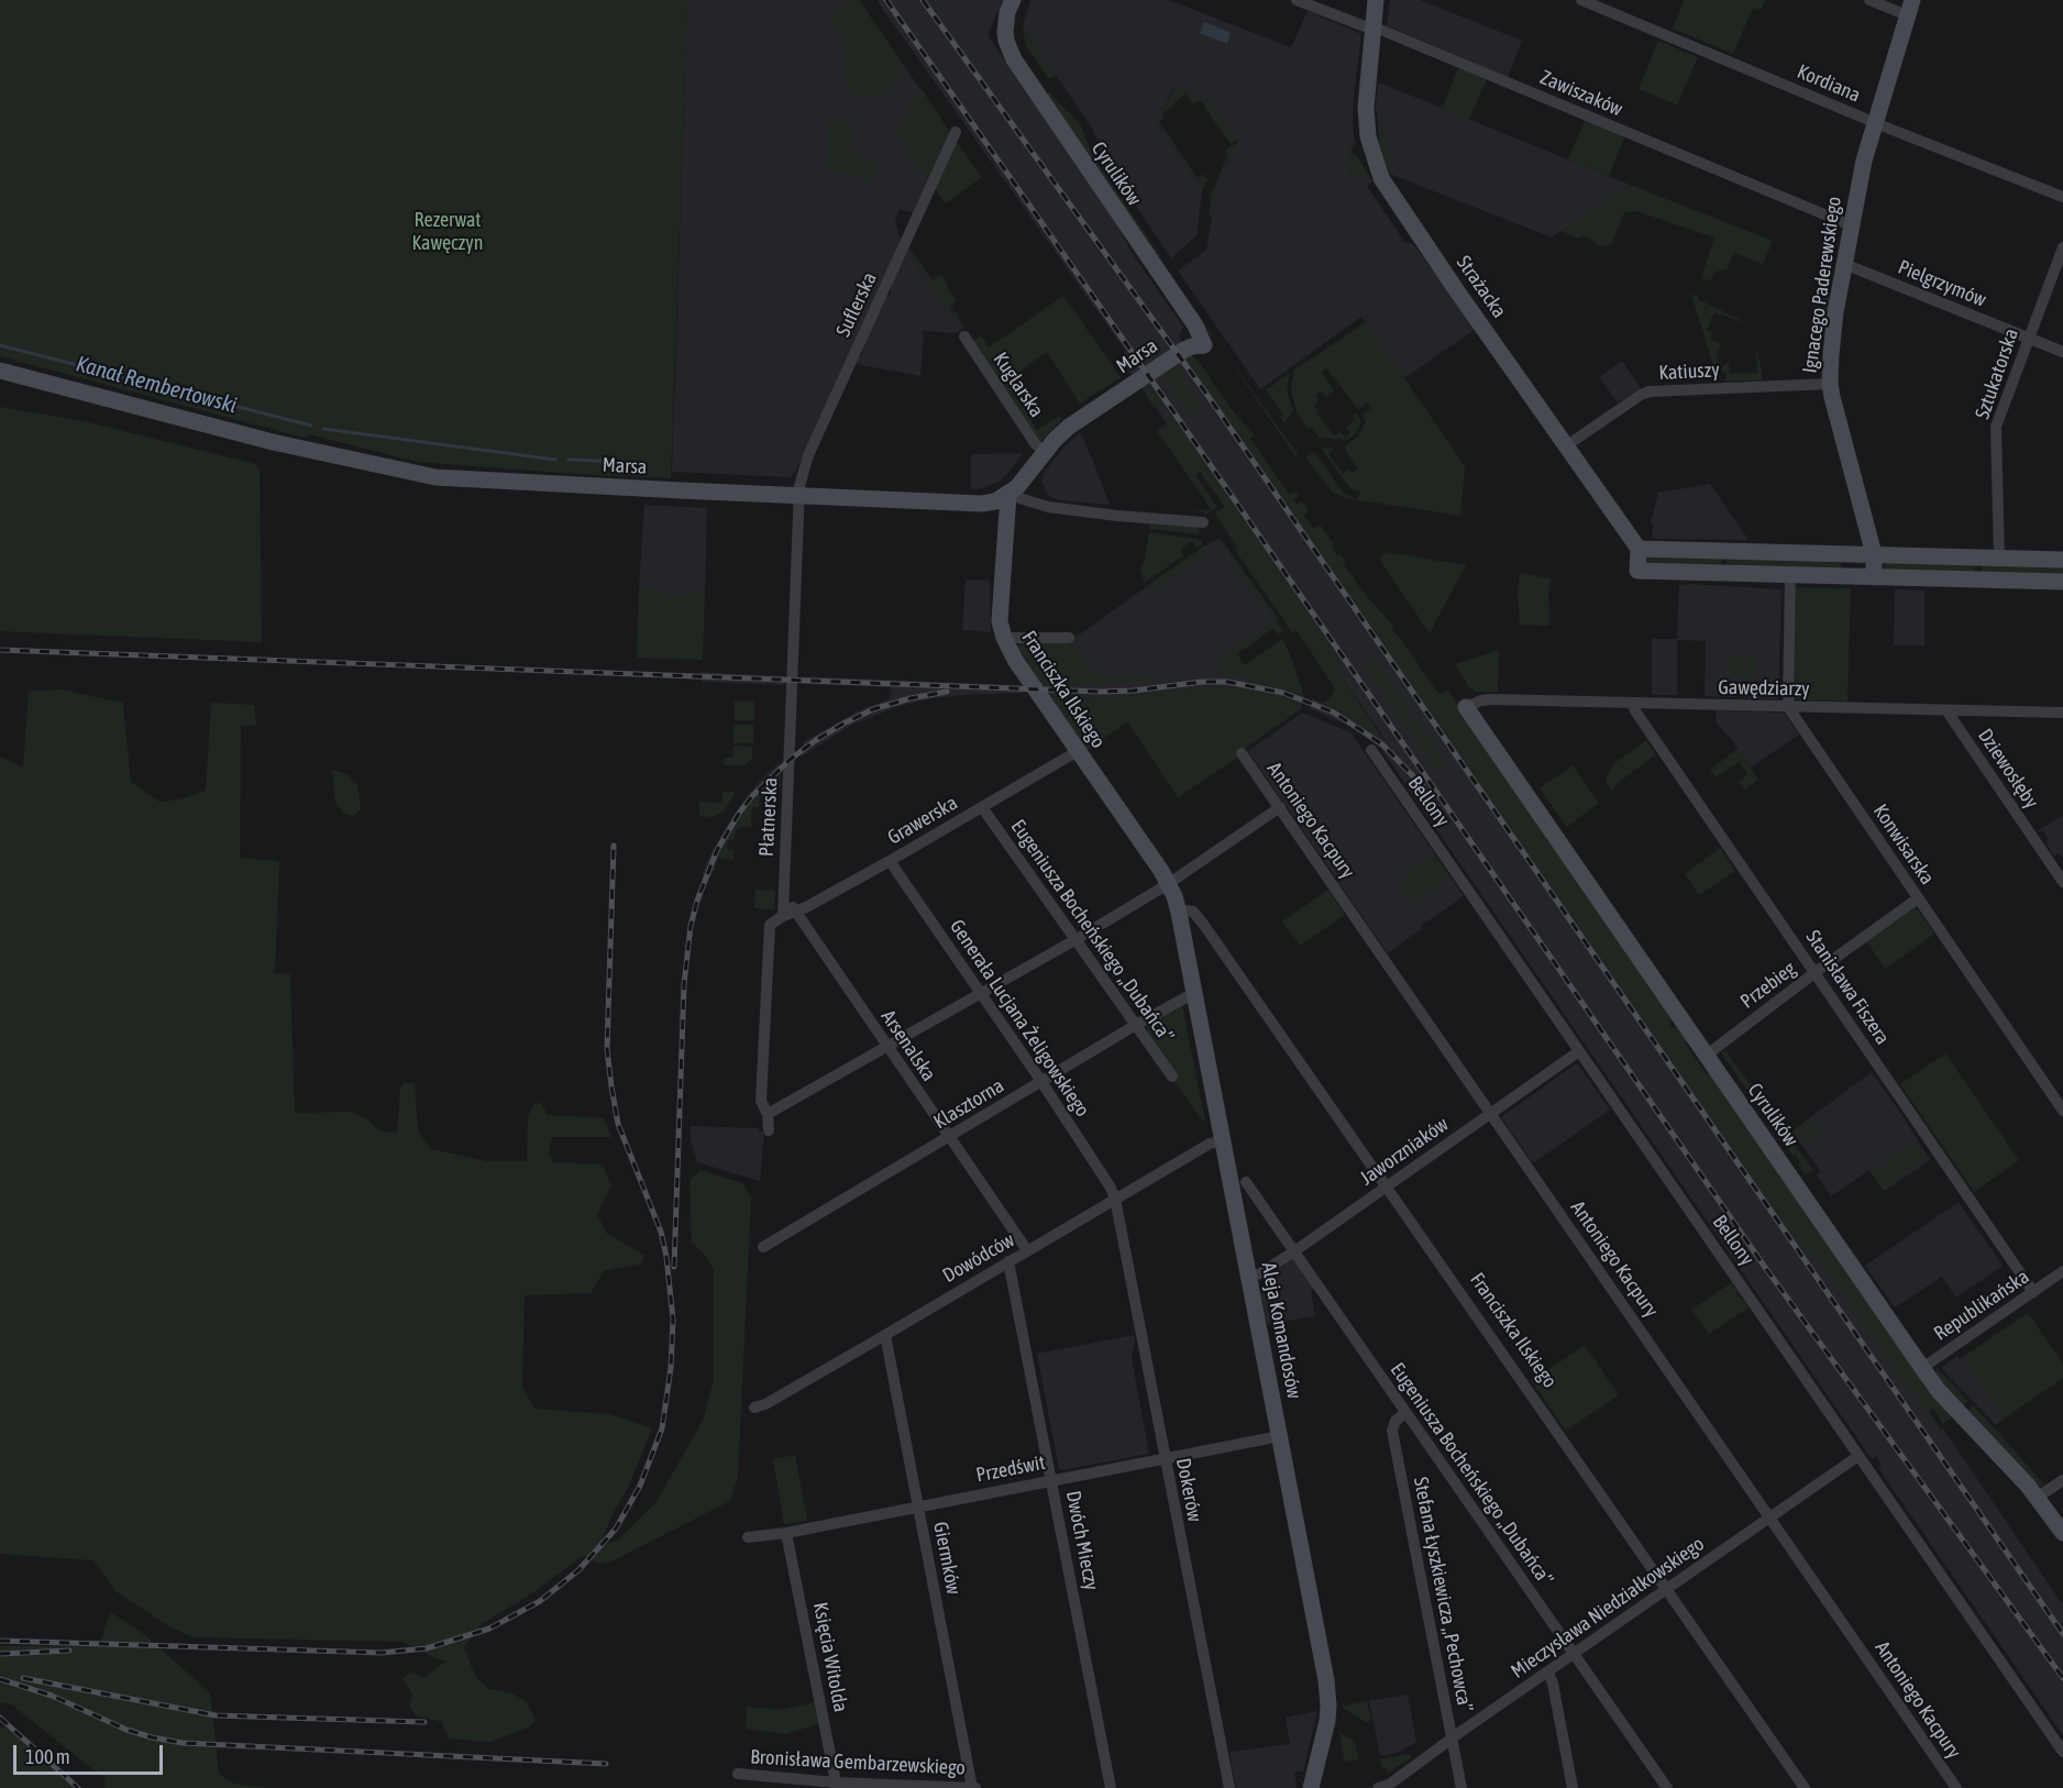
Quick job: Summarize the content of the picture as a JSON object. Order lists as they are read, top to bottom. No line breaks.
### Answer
{"streets":{"street":["Kordiana","Zawiszaków","Cyrulików","Pielgrzymów","Ignacego Paderewskiego","Strażacka","Suflerska","Marsa","Katiuszy","Sztukatorska","Kuglarska","Gawędziarzy","Franciszka Ilskiego","Dziewosłęby","Bellony","Płatnerska","Grawerska","Antoniego Kacpury","Konwisarska","Eugeniusza Bocheńskiego „Dubańca”","Przebieg","Stanisława Fiszera","Generała Lucjana Żeligowskiego","Arsenalska","Klasztorna","Jaworzniaków","Dowódców","Republikańska","Aleja Komandosów","Przedświt","Dokerów","Dwóch Mieczy","Giermków","Stefana Łyszkiewicza „Pechowca”","Mieczysława Niedziałkowskiego","Księcia Witolda","Bronisława Gembarzewskiego"]},"crossings":[["Kordiana","Ignacego Paderewskiego"],["Zawiszaków","Ignacego Paderewskiego"],["Zawiszaków","Strażacka"],["Cyrulików","Marsa"],["Cyrulików","Gawędziarzy"],["Cyrulików","Przebieg"],["Cyrulików","Republikańska"],["Pielgrzymów","Ignacego Paderewskiego"],["Pielgrzymów","Sztukatorska"],["Ignacego Paderewskiego","Katiuszy"],["Strażacka","Katiuszy"],["Suflerska","Marsa"],["Suflerska","Płatnerska"],["Marsa","Kuglarska"],["Marsa","Franciszka Ilskiego"],["Marsa","Płatnerska"],["Gawędziarzy","Dziewosłęby"],["Gawędziarzy","Konwisarska"],["Gawędziarzy","Stanisława Fiszera"],["Franciszka Ilskiego","Grawerska"],["Franciszka Ilskiego","Jaworzniaków"],["Franciszka Ilskiego","Aleja Komandosów"],["Franciszka Ilskiego","Mieczysława Niedziałkowskiego"],["Bellony","Jaworzniaków"],["Bellony","Mieczysława Niedziałkowskiego"],["Płatnerska","Grawerska"],["Płatnerska","Arsenalska"],["Grawerska","Eugeniusza Bocheńskiego „Dubańca”"],["Grawerska","Generała Lucjana Żeligowskiego"],["Grawerska","Arsenalska"],["Antoniego Kacpury","Jaworzniaków"],["Antoniego Kacpury","Mieczysława Niedziałkowskiego"],["Konwisarska","Przebieg"],["Eugeniusza Bocheńskiego „Dubańca”","Klasztorna"],["Eugeniusza Bocheńskiego „Dubańca”","Jaworzniaków"],["Eugeniusza Bocheńskiego „Dubańca”","Stefana Łyszkiewicza „Pechowca”"],["Eugeniusza Bocheńskiego „Dubańca”","Mieczysława Niedziałkowskiego"],["Przebieg","Stanisława Fiszera"],["Stanisława Fiszera","Republikańska"],["Generała Lucjana Żeligowskiego","Klasztorna"],["Generała Lucjana Żeligowskiego","Dowódców"],["Generała Lucjana Żeligowskiego","Dokerów"],["Arsenalska","Klasztorna"],["Arsenalska","Dowódców"],["Klasztorna","Aleja Komandosów"],["Jaworzniaków","Aleja Komandosów"],["Dowódców","Aleja Komandosów"],["Dowódców","Dokerów"],["Dowódców","Dwóch Mieczy"],["Dowódców","Giermków"],["Aleja Komandosów","Przedświt"],["Przedświt","Dokerów"],["Przedświt","Dwóch Mieczy"],["Przedświt","Giermków"],["Przedświt","Księcia Witolda"],["Giermków","Bronisława Gembarzewskiego"],["Stefana Łyszkiewicza „Pechowca”","Mieczysława Niedziałkowskiego"],["Księcia Witolda","Bronisława Gembarzewskiego"]],"water":["Kanał Rembertowski"],"parks":["Rezerwat Kawęczyn"],"scale_bar":"100 m"}
